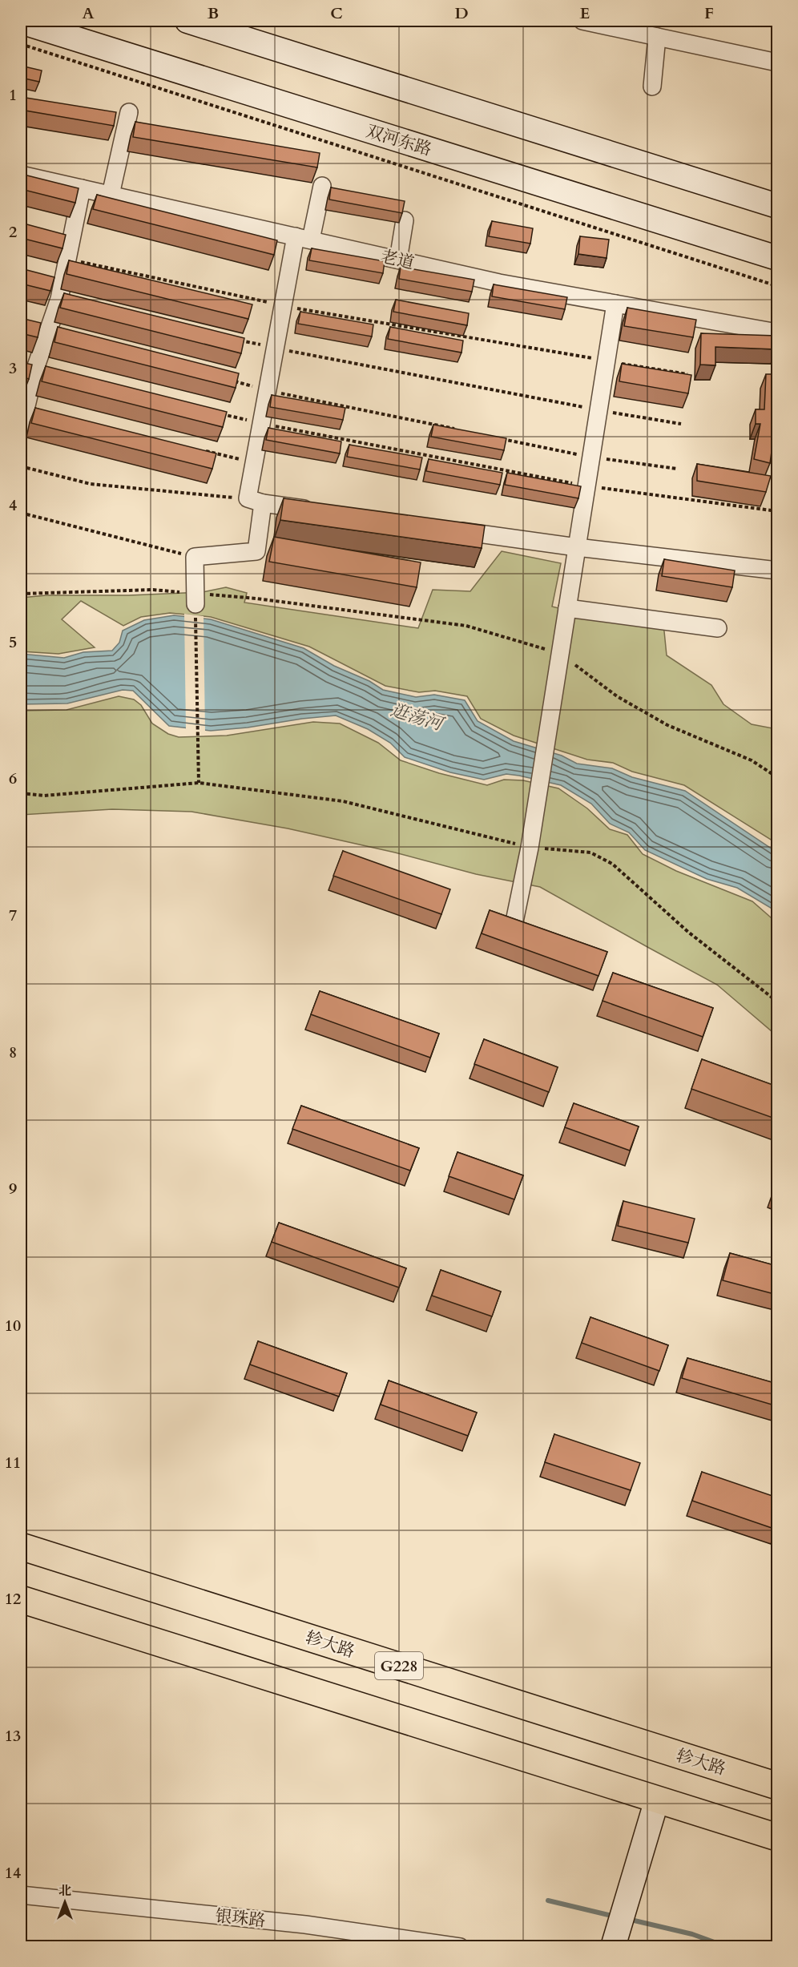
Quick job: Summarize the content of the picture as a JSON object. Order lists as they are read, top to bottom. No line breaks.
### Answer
{"streets":{"highway":["轸大路","G228"],"street":["双河东路","老道","银珠路"]},"water":["逛荡河"],"north":"top","grid":{"columns":["A","B","C","D","E","F"],"rows":["1","2","3","4","5","6","7","8","9","10","11","12","13","14"]}}
